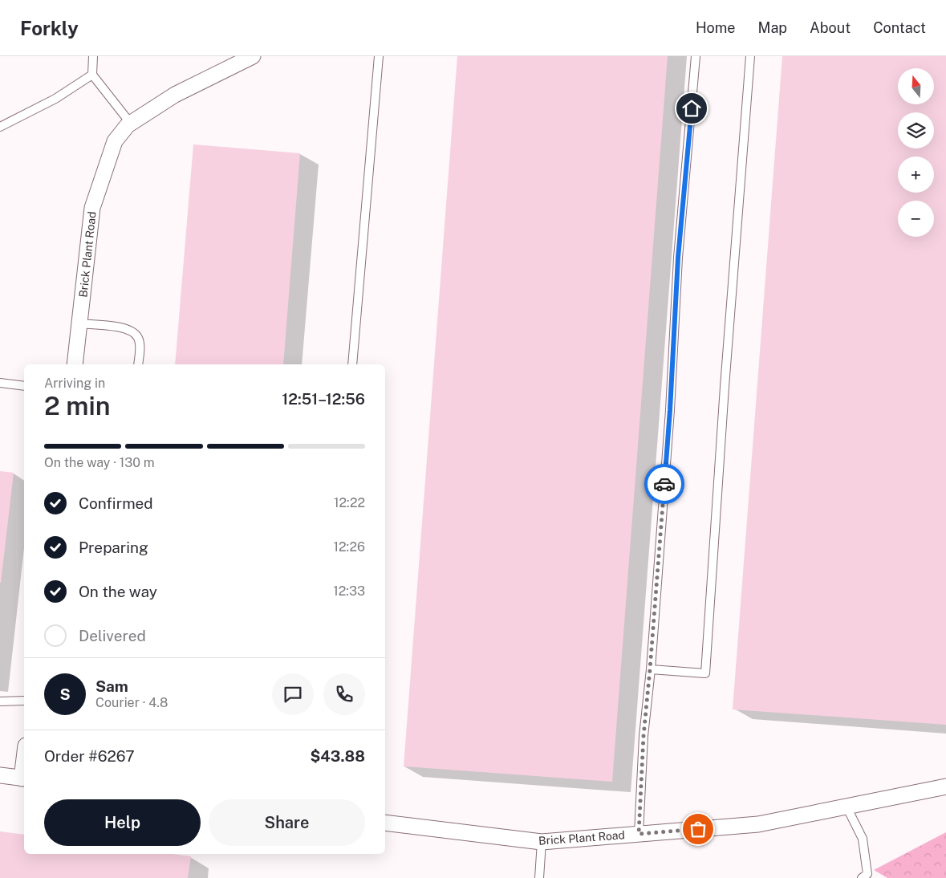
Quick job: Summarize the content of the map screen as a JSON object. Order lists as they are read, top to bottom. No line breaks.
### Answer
{"streets":{"street":["Brick Plant Road"]},"north":"top","page":{"header":"Forkly","nav":["Home","Map","About","Contact"],"map_buttons":["+","−"],"heading":["2 min","Arriving in","12:51–12:56"],"panel":["Sam","Courier · 4.8","Order #6267","$43.88"],"bar":"On the way · 130 m","list":[["Confirmed","12:22"],["Preparing","12:26"],["On the way","12:33"],"Delivered"],"round":"S","buttons":["Help","Share"]}}
